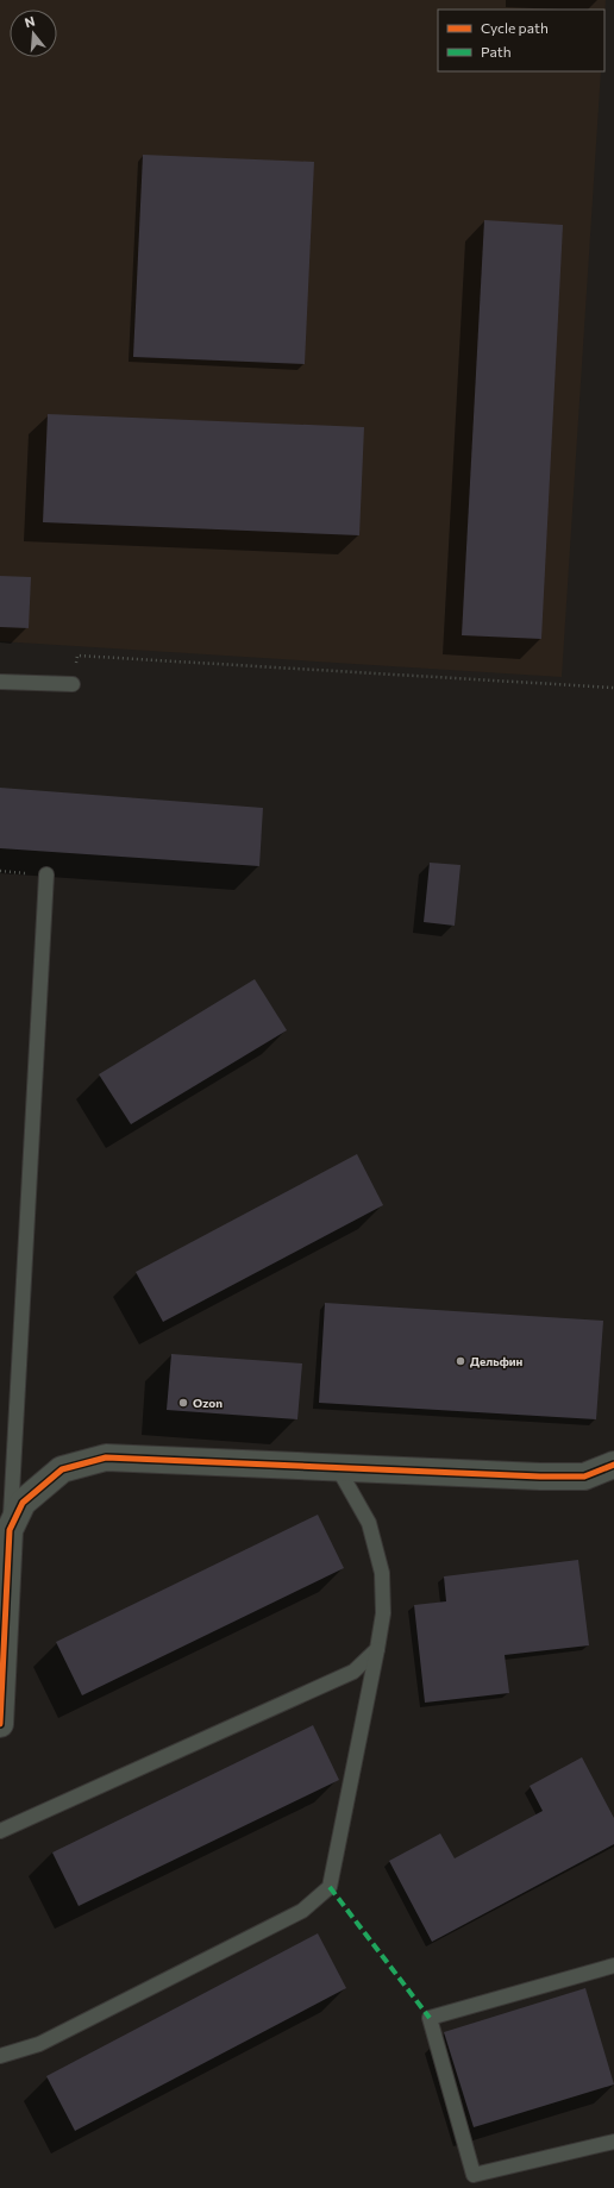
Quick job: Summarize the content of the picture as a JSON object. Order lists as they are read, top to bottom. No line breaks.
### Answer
{"places":["Дельфин","Ozon"],"legend":["Cycle path","Path"],"north":"top"}
